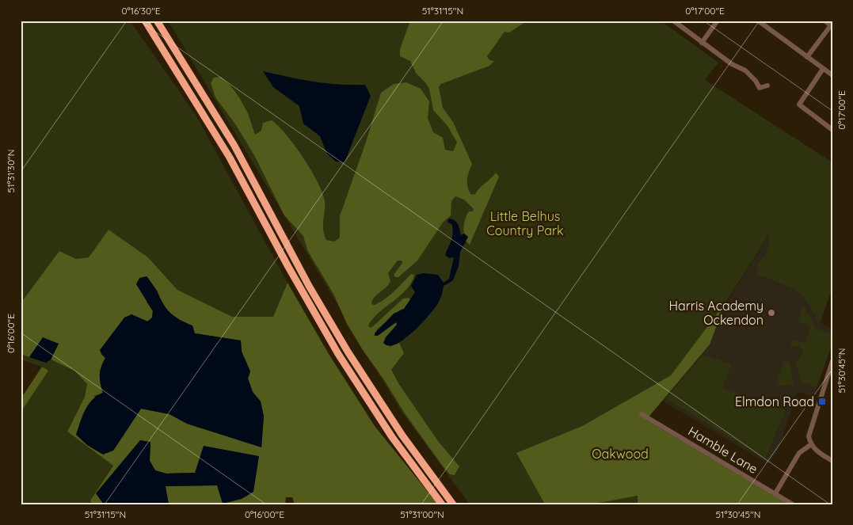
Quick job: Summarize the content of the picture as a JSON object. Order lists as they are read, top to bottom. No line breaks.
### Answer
{"streets":{"street":["Hamble Lane"]},"parks":["Little Belhus Country Park","Oakwood"],"places":{"other":["Harris Academy Ockendon"],"transit":["Elmdon Road"]},"coordinates":["0°16'30\"E","51°31'15\"N","0°17'00\"E","51°31'30\"N","0°16'00\"E","51°30'45\"N","51°31'00\"N"]}
